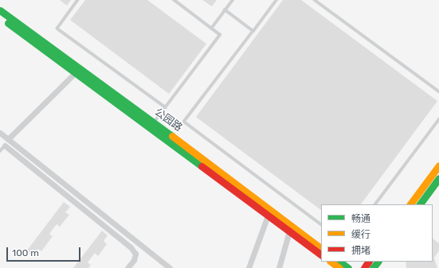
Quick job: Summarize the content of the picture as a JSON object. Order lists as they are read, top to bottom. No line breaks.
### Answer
{"streets":{"street":["公园路"]},"legend":["畅通","缓行","拥堵"],"scale_bar":"100 m"}
